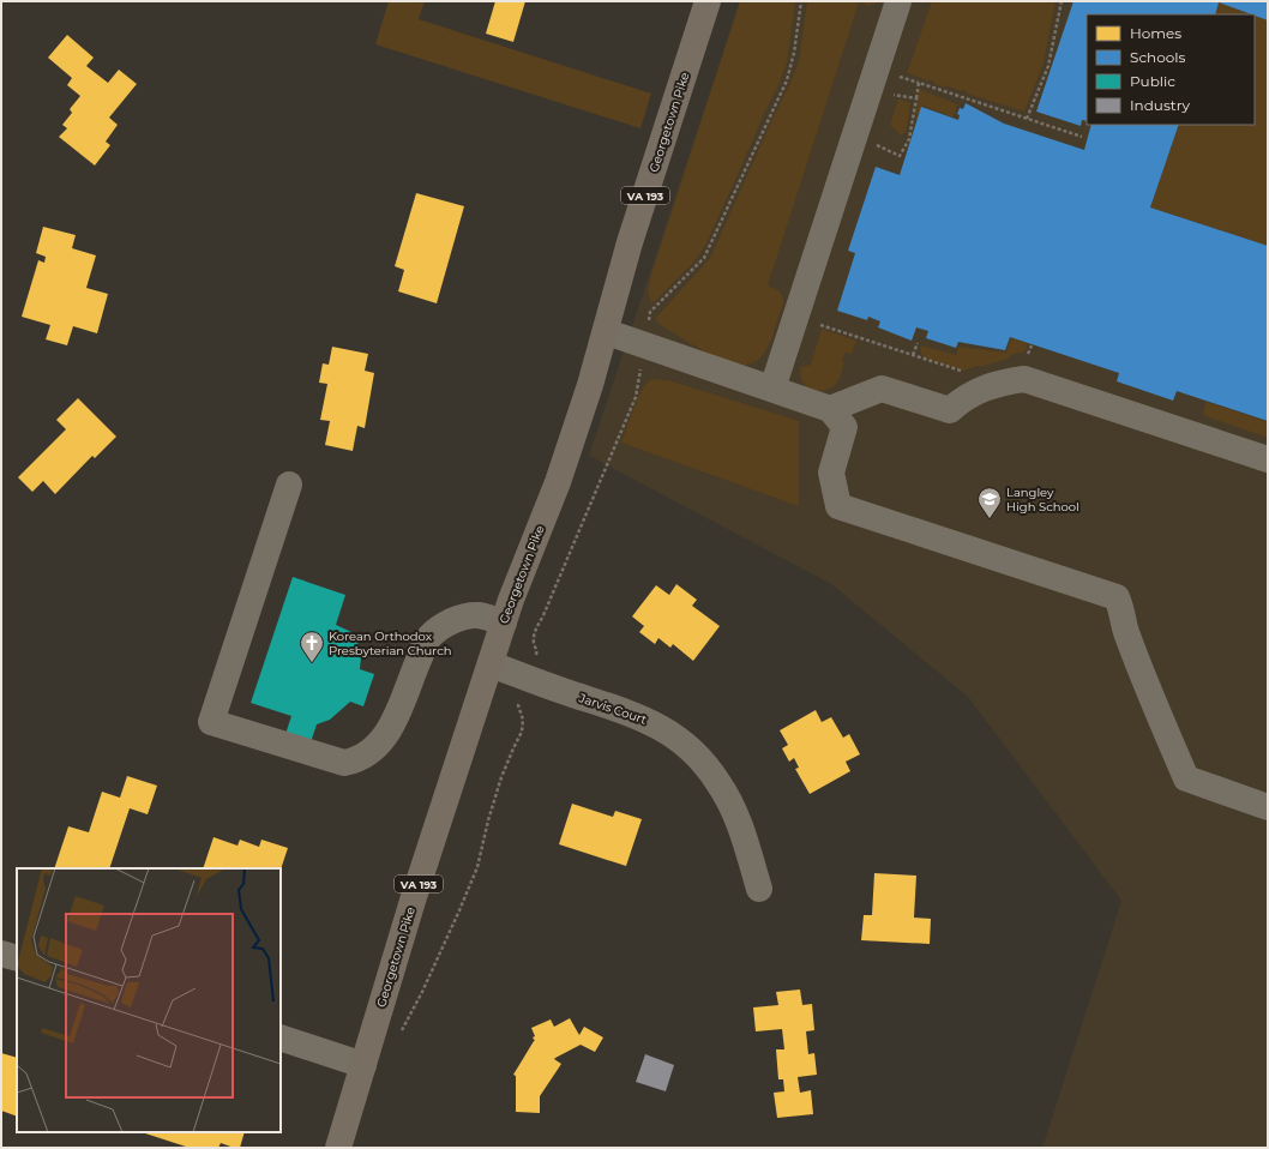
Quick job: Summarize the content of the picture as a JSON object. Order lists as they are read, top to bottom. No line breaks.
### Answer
{"streets":{"main road":["Georgetown Pike","VA 193"],"street":["Jarvis Court"]},"crossings":[["Georgetown Pike","Jarvis Court"]],"places":{"school or university":["Langley High School"],"church":["Korean Orthodox Presbyterian Church"]},"legend":["Homes","Schools","Public","Industry"]}
